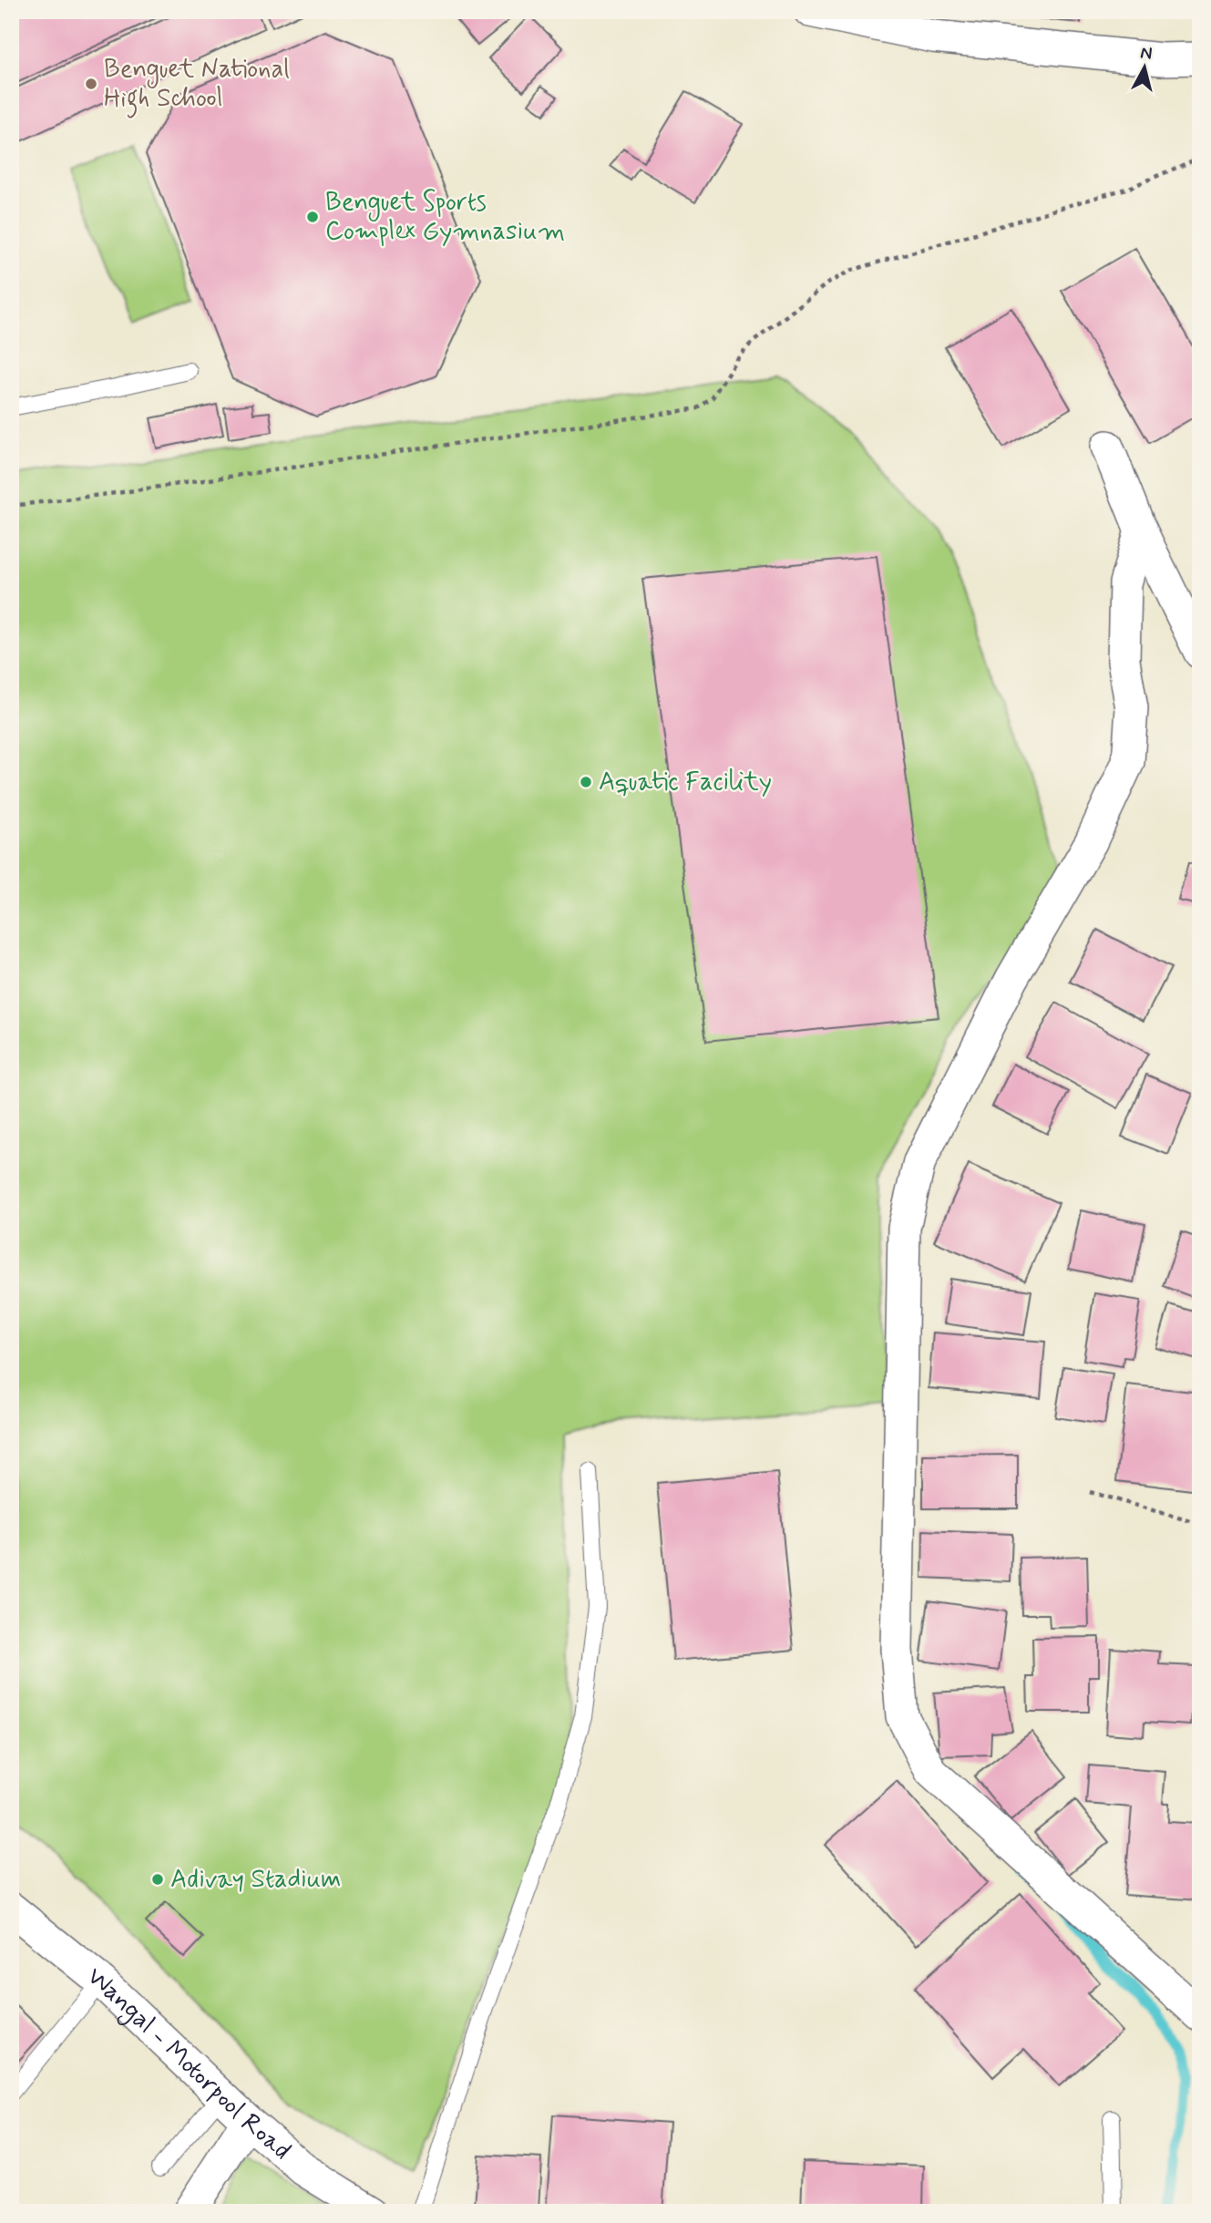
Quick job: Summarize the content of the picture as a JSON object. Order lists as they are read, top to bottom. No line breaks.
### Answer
{"streets":{"street":["Wangal - Motorpool Road"]},"places":["Benguet National High School","Benguet Sports Complex Gymnasium","Aquatic Facility","Adivay Stadium"],"north":"top"}
